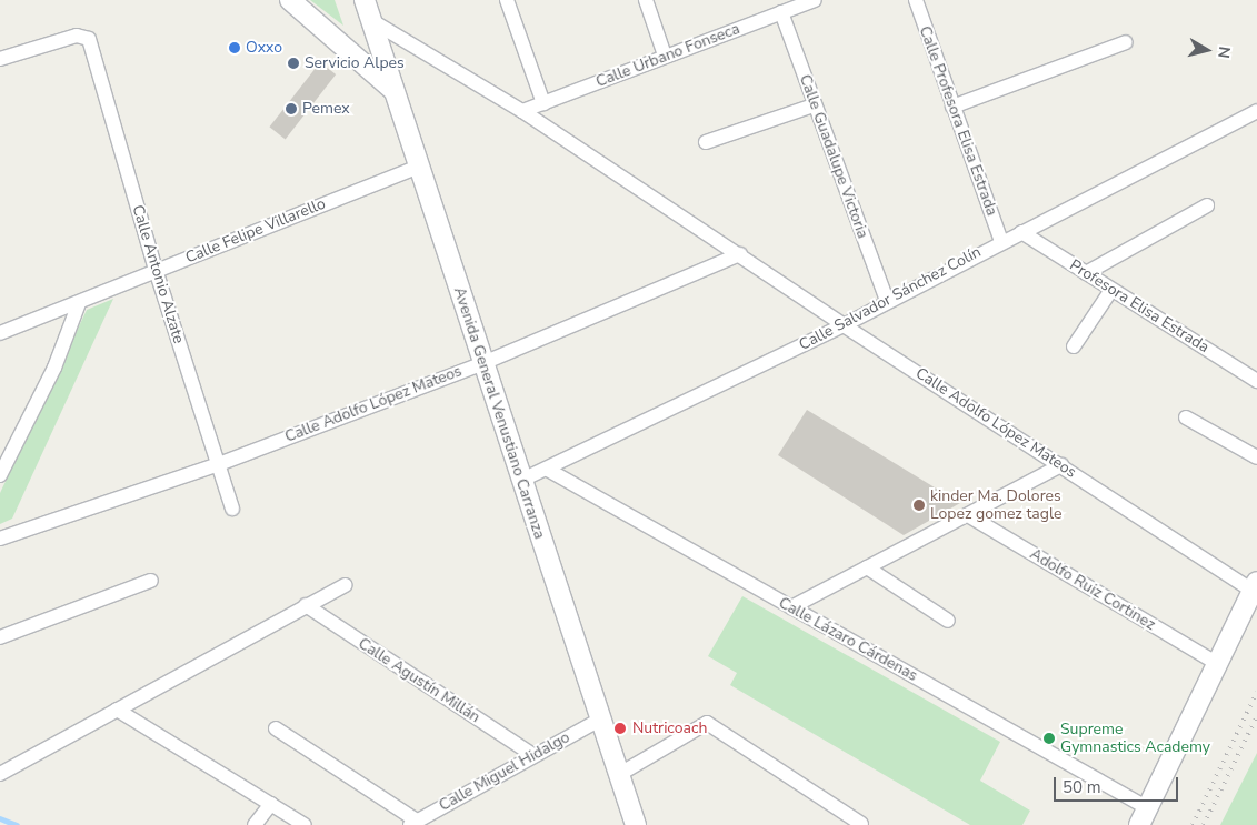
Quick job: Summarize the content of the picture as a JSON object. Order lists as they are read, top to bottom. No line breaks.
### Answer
{"streets":{"main road":["Avenida General Venustiano Carranza"],"street":["Calle Urbano Fonseca","Calle Profesora Elisa Estrada","Calle Guadalupe Victoria","Calle Felipe Villarello","Calle Antonio Alzate","Calle Salvador Sánchez Colín","Profesora Elisa Estrada","Calle Adolfo López Mateos","Adolfo Ruiz Cortinez","Calle Lázaro Cárdenas","Calle Agustín Millán","Calle Miguel Hidalgo"]},"crossings":[["Calle Urbano Fonseca","Calle Guadalupe Victoria"],["Calle Urbano Fonseca","Calle Adolfo López Mateos"],["Calle Profesora Elisa Estrada","Calle Salvador Sánchez Colín"],["Calle Guadalupe Victoria","Calle Salvador Sánchez Colín"],["Calle Felipe Villarello","Calle Antonio Alzate"],["Calle Felipe Villarello","Avenida General Venustiano Carranza"],["Calle Antonio Alzate","Calle Adolfo López Mateos"],["Calle Salvador Sánchez Colín","Profesora Elisa Estrada"],["Calle Salvador Sánchez Colín","Calle Adolfo López Mateos"],["Calle Salvador Sánchez Colín","Avenida General Venustiano Carranza"],["Calle Salvador Sánchez Colín","Calle Lázaro Cárdenas"],["Calle Adolfo López Mateos","Avenida General Venustiano Carranza"],["Avenida General Venustiano Carranza","Calle Miguel Hidalgo"],["Calle Agustín Millán","Calle Miguel Hidalgo"]],"places":["Oxxo","Servicio Alpes","Pemex","kinder Ma. Dolores Lopez gomez tagle","Nutricoach","Supreme Gymnastics Academy"],"scale_bar":"50 m","north":"right"}
